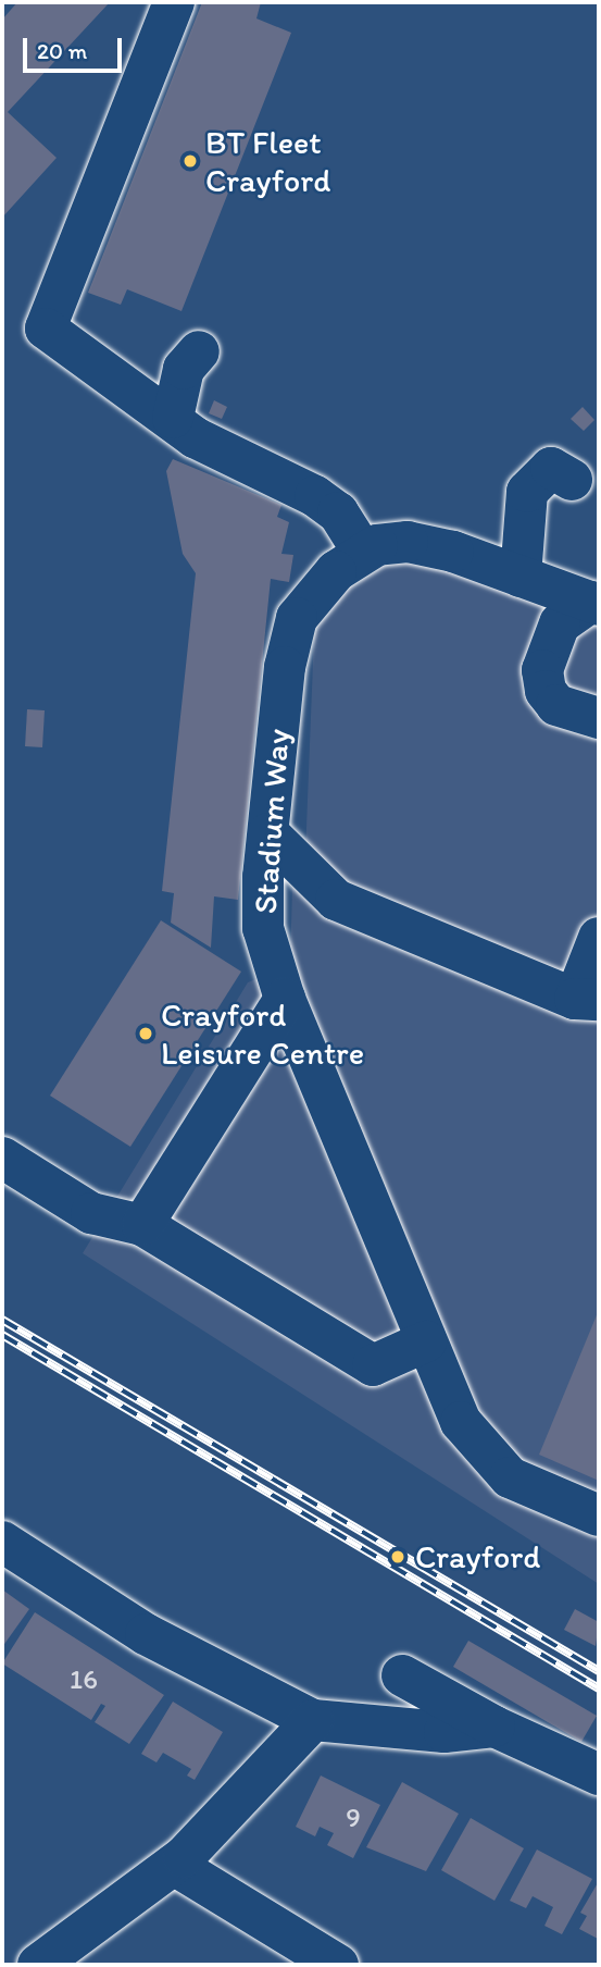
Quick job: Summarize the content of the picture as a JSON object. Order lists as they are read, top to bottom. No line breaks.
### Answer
{"streets":{"street":["Stadium Way"]},"places":["BT Fleet Crayford","Crayford Leisure Centre","Crayford"],"house_numbers":["16","9"],"scale_bar":"20 m"}
